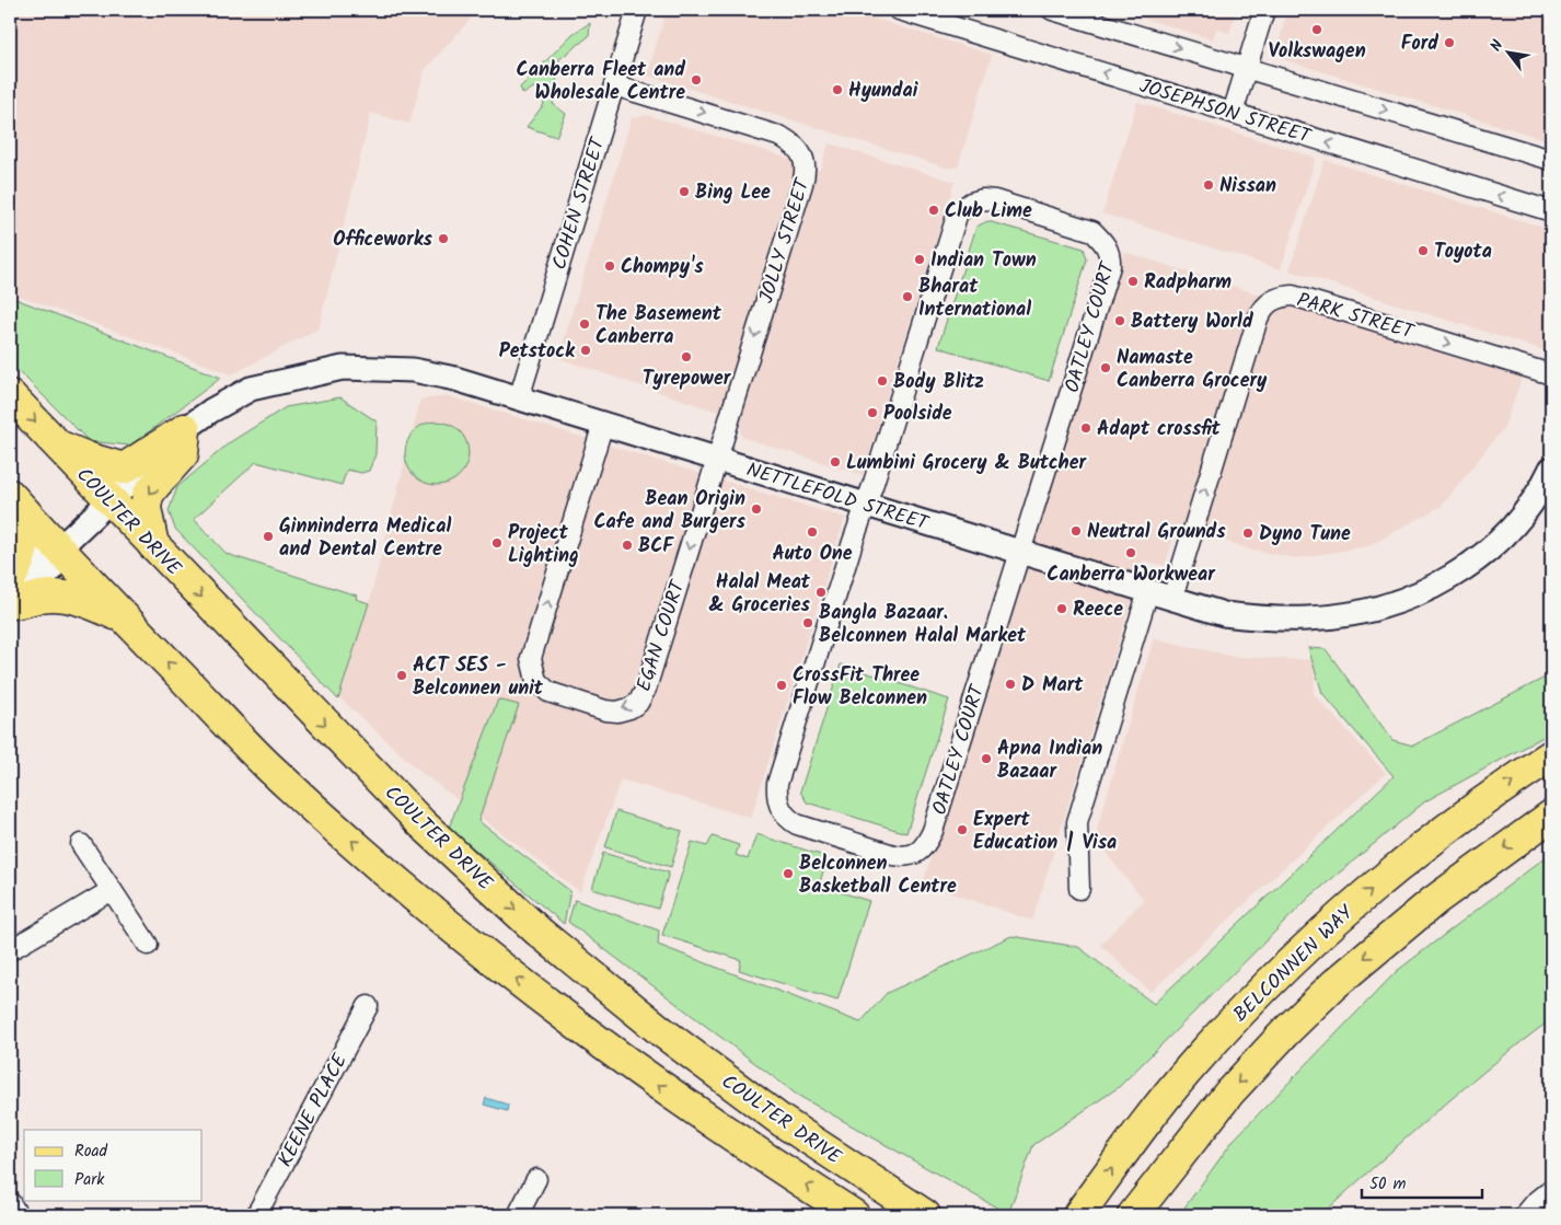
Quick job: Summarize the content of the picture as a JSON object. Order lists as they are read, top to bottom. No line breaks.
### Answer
{"streets":{"main road":["COULTER DRIVE","BELCONNEN WAY"],"street":["JOSEPHSON STREET","COHEN STREET","JOLLY STREET","PARK STREET","OATLEY COURT","NETTLEFOLD STREET","EGAN COURT","KEENE PLACE"]},"crossings":[["COHEN STREET","JOLLY STREET"],["COHEN STREET","NETTLEFOLD STREET"],["JOLLY STREET","NETTLEFOLD STREET"],["JOLLY STREET","EGAN COURT"],["PARK STREET","NETTLEFOLD STREET"],["OATLEY COURT","NETTLEFOLD STREET"],["NETTLEFOLD STREET","COULTER DRIVE"],["NETTLEFOLD STREET","EGAN COURT"]],"places":["Volkswagen","Ford","Canberra Fleet and Wholesale Centre","Hyundai","Nissan","Bing Lee","Club Lime","Officeworks","Toyota","Indian Town","Chompy's","Radpharm","Bharat International","Battery World","The Basement Canberra","Petstock","Tyrepower","Namaste Canberra Grocery","Body Blitz","Poolside","Adapt crossfit","Lumbini Grocery & Butcher","Bean Origin Cafe and Burgers","Neutral Grounds","Auto One","Dyno Tune","Ginninderra Medical and Dental Centre","Project Lighting","BCF","Canberra Workwear","Halal Meat & Groceries","Reece","Bangla Bazaar. Belconnen Halal Market","ACT SES - Belconnen unit","D Mart","CrossFit Three Flow Belconnen","Apna Indian Bazaar","Expert Education | Visa","Belconnen Basketball Centre"],"legend":["Road","Park"],"scale_bar":"50 m","north":"top left"}
